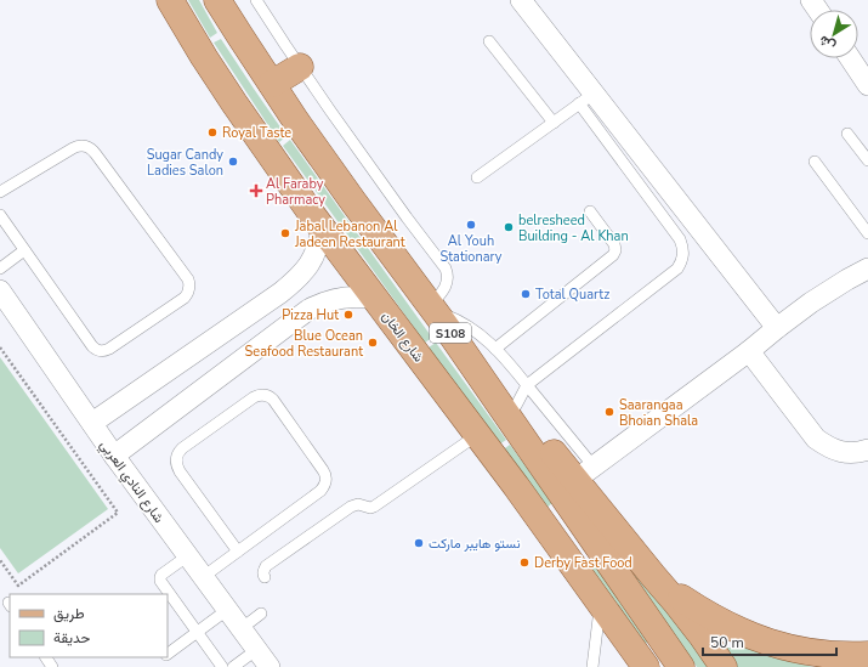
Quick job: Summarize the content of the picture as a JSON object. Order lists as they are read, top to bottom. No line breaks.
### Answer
{"streets":{"main road":["S108","شارع الخان"],"street":["شارع النادي العربي"]},"places":{"other":["Royal Taste","Sugar Candy Ladies Salon","Al Youh Stationary","belresheed Building - Al Khan","Jabal Lebanon Al Jadeen Restaurant","Total Quartz","Pizza Hut","Blue Ocean Seafood Restaurant","Saarangaa Bhoian Shala","نستو هايبر ماركت","Derby Fast Food"],"health":["Al Faraby Pharmacy"]},"legend":["طريق","حديقة"],"scale_bar":"50 m","north":"bottom left"}
